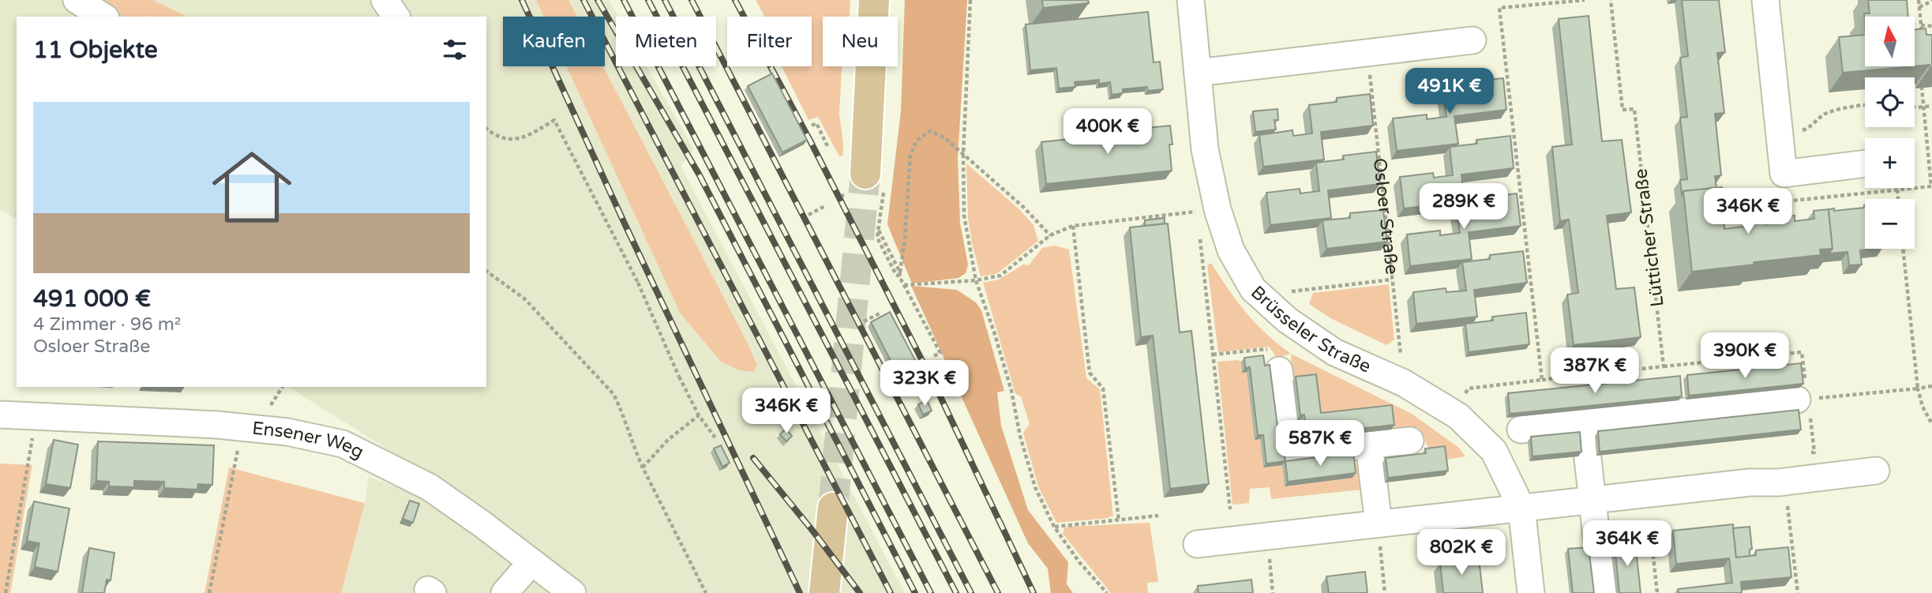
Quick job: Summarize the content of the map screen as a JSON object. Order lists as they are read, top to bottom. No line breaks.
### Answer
{"streets":{"street":["Brüsseler Straße","Ensener Weg"],"path":["Osloer Straße","Lütticher Straße"]},"crossings":[["Osloer Straße","Brüsseler Straße"]],"north":"top","page":{"map_buttons":["+","−"],"chip":["Kaufen","Mieten","Filter","Neu"],"heading":"11 Objekte","price":["491K €","400K €","289K €","346K €","390K €","387K €","323K €","346K €","587K €","364K €","802K €"],"list":[{"name":"491 000 €","note":"4 Zimmer · 96 m² · Osloer Straße"}]}}
